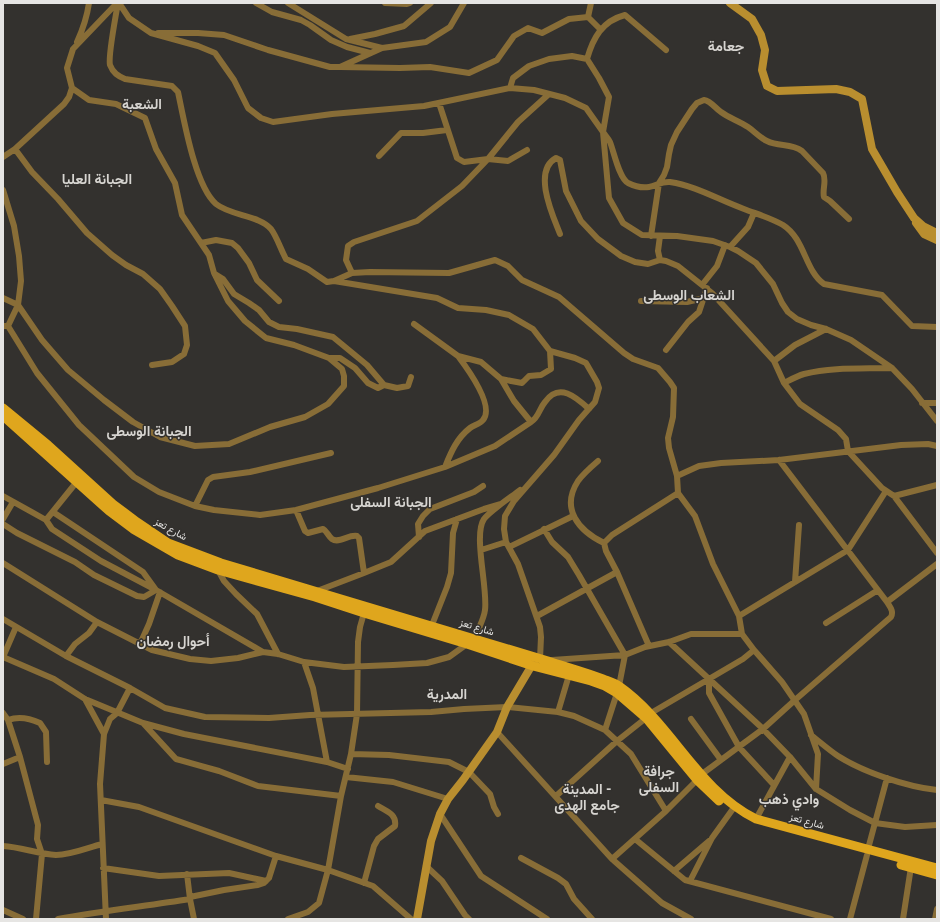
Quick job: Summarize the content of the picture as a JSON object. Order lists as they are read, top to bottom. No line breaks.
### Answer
{"streets":{"main road":["شارع تعز"]},"districts":["جعامة","الشعبة","الجبانة العليا","الشعاب الوسطى","الجبانة الوسطى","الجبانة السفلى","أحوال رمضان","المدرية","جرافة السفلى","المدينة - جامع الهدى","وادي ذهب"]}
